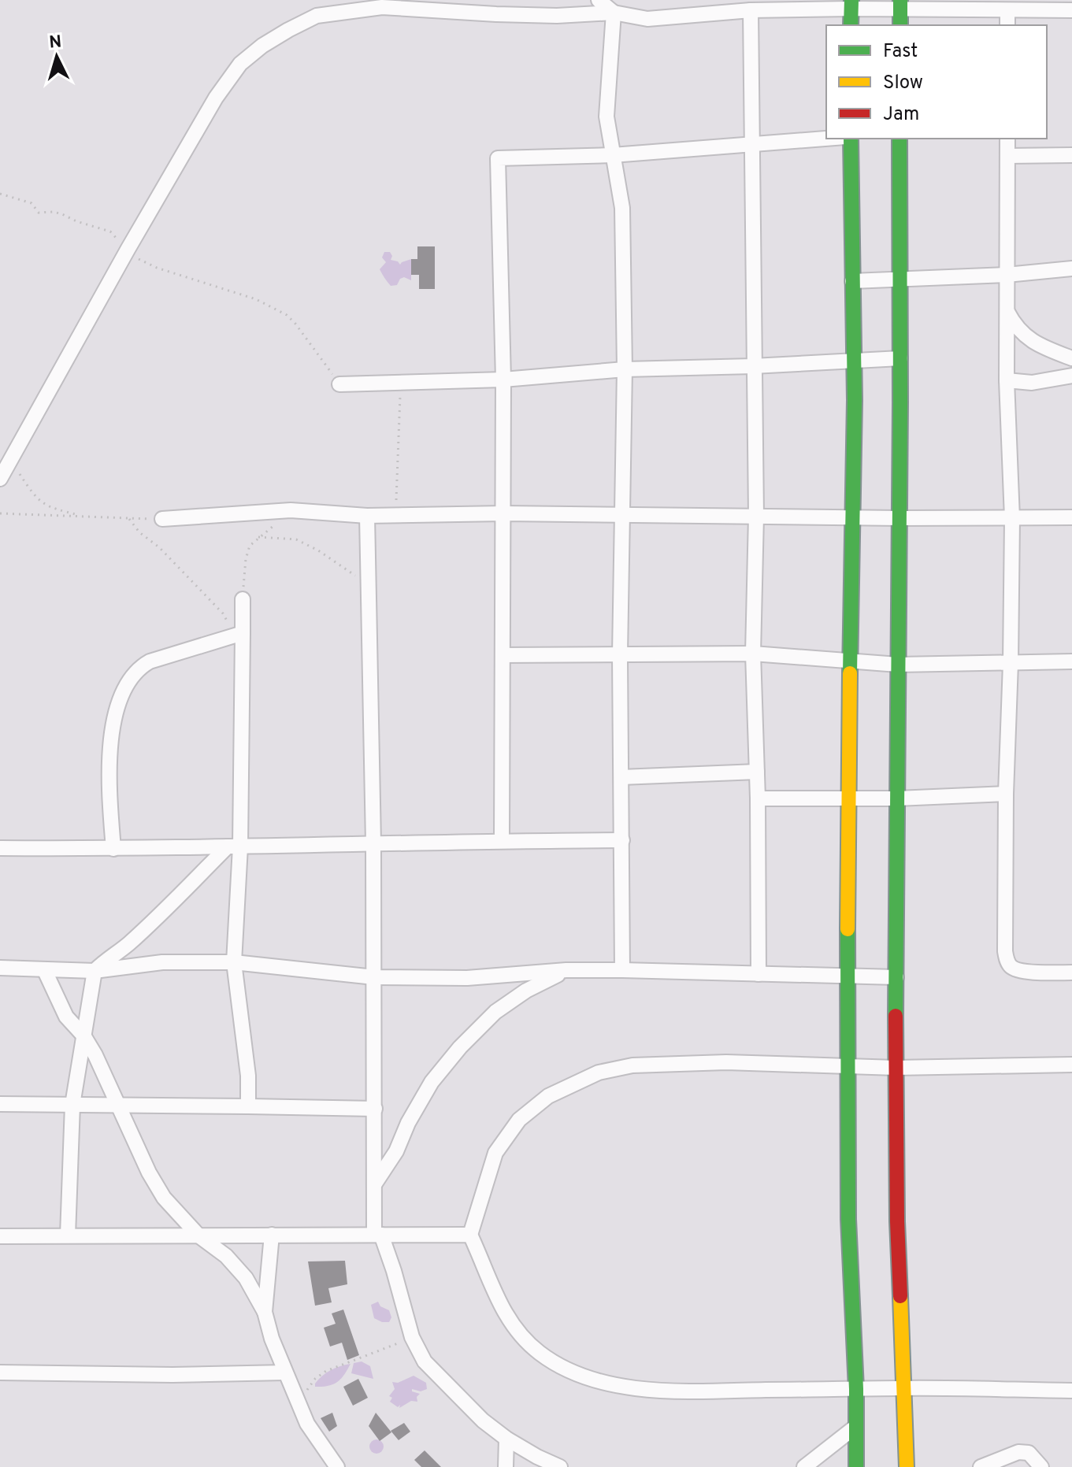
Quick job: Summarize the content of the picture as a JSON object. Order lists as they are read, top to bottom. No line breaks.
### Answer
{"legend":["Fast","Slow","Jam"],"north":"top"}
